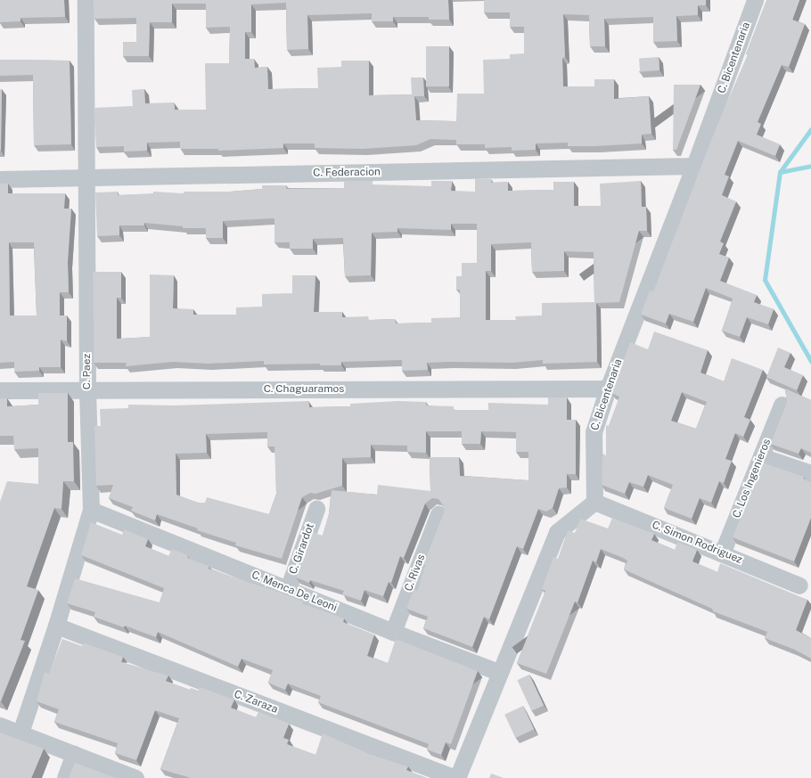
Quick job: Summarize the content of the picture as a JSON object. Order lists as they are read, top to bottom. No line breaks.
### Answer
{"streets":{"street":["C. Bicentenaria","C. Federacion","C. Paez","C. Chaguaramos","C. Los Ingenieros","C. Simon Rodriguez","C. Girardot","C. Rivas","C. Menca De Leoni","C. Zaraza"]},"crossings":[["C. Bicentenaria","C. Federacion"],["C. Bicentenaria","C. Chaguaramos"],["C. Bicentenaria","C. Simon Rodriguez"],["C. Federacion","C. Paez"],["C. Paez","C. Chaguaramos"],["C. Paez","C. Menca De Leoni"],["C. Paez","C. Zaraza"],["C. Los Ingenieros","C. Simon Rodriguez"],["C. Girardot","C. Menca De Leoni"],["C. Rivas","C. Menca De Leoni"]]}
